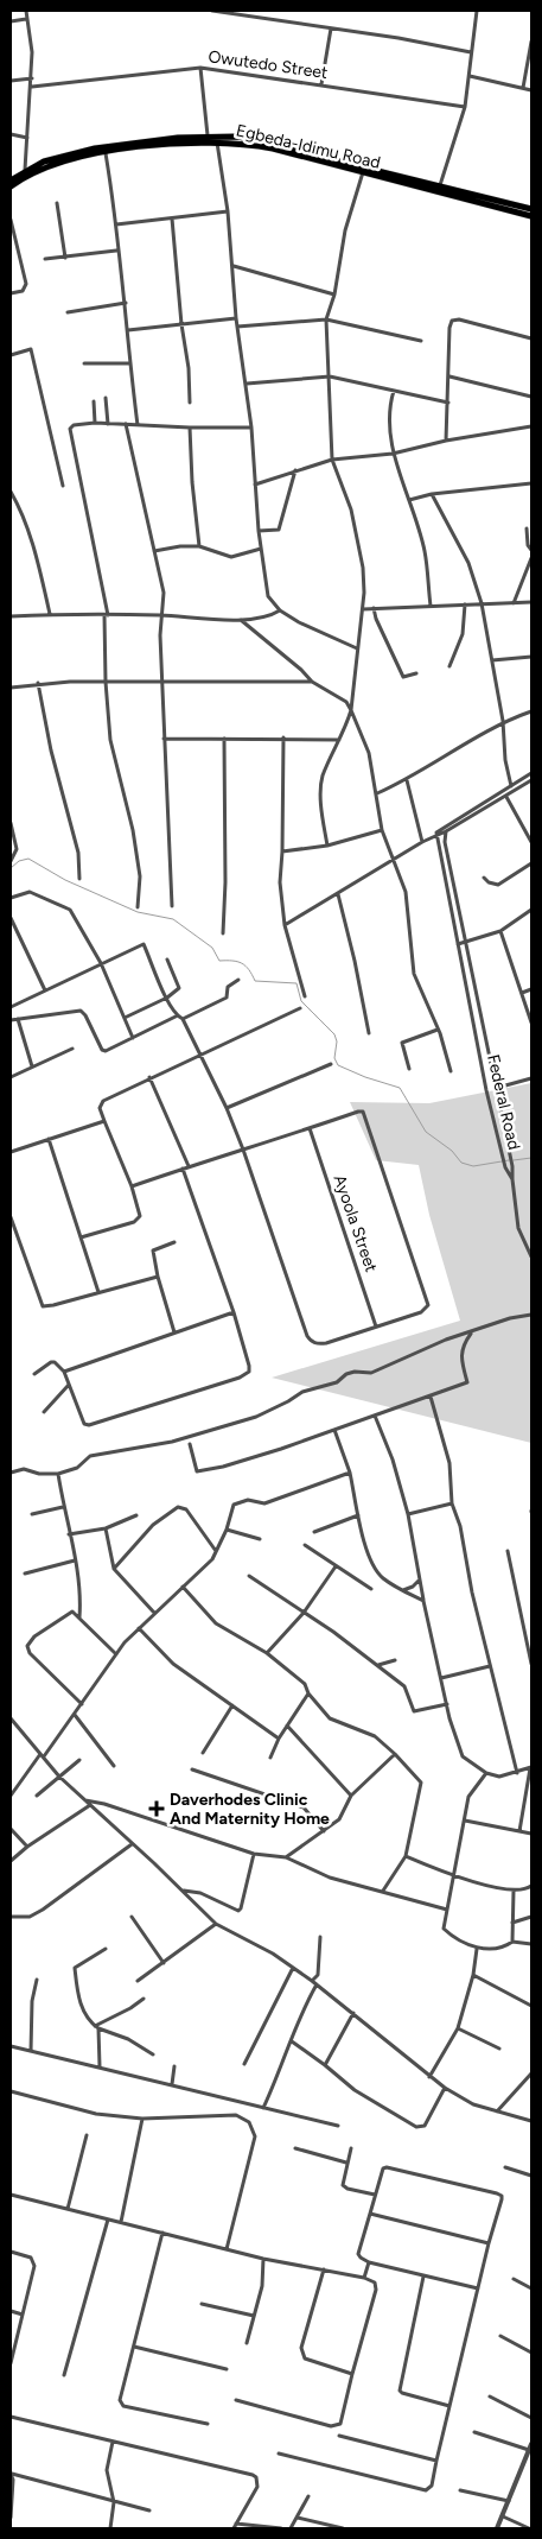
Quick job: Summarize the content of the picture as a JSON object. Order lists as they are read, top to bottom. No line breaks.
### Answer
{"streets":{"main road":["Egbeda-Idimu Road"],"street":["Owutedo Street","Federal Road","Ayoola Street"]},"places":{"health":["Daverhodes Clinic And Maternity Home"]}}
